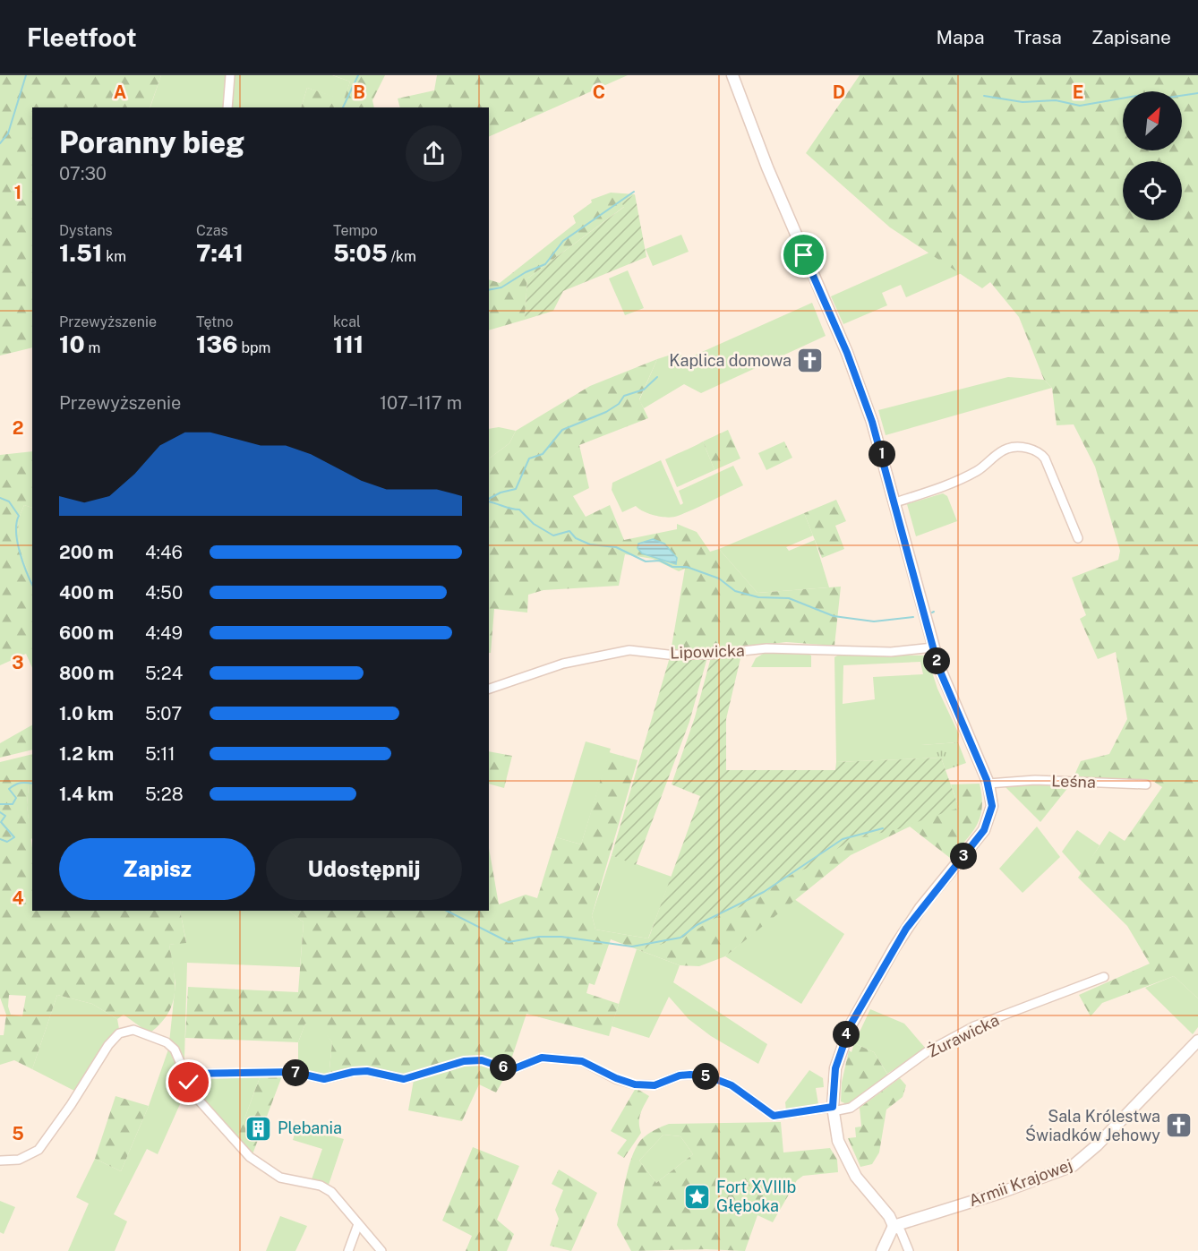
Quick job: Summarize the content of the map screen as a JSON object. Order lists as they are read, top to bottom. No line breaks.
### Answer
{"streets":{"street":["Lipowicka","Leśna","Żurawicka","Armii Krajowej"]},"places":{"church":["Kaplica domowa","Sala Królestwa Świadków Jehowy"],"building":["Plebania"],"place":["Fort XVIIIb Głęboka"]},"north":"top right","page":{"header":"Fleetfoot","nav":["Mapa","Trasa","Zapisane"],"heading":["Poranny bieg","07:30"],"stats":[["Dystans","1.51 km"],["Czas","7:41"],["Tempo","5:05 /km"],["Przewyższenie","10 m"],["Tętno","136 bpm"],["kcal","111"]],"chart":["Przewyższenie","107–117 m"],"pins":["1","2","3","4","6","7","5"],"list":[{"name":"200 m","note":"4:46"},{"name":"400 m","note":"4:50"},{"name":"600 m","note":"4:49"},{"name":"800 m","note":"5:24"},{"name":"1.0 km","note":"5:07"},{"name":"1.2 km","note":"5:11"},{"name":"1.4 km","note":"5:28"}],"buttons":["Zapisz","Udostępnij"]},"grid":{"columns":["A","B","C","D","E"],"rows":["1","2","3","4","5"]}}
